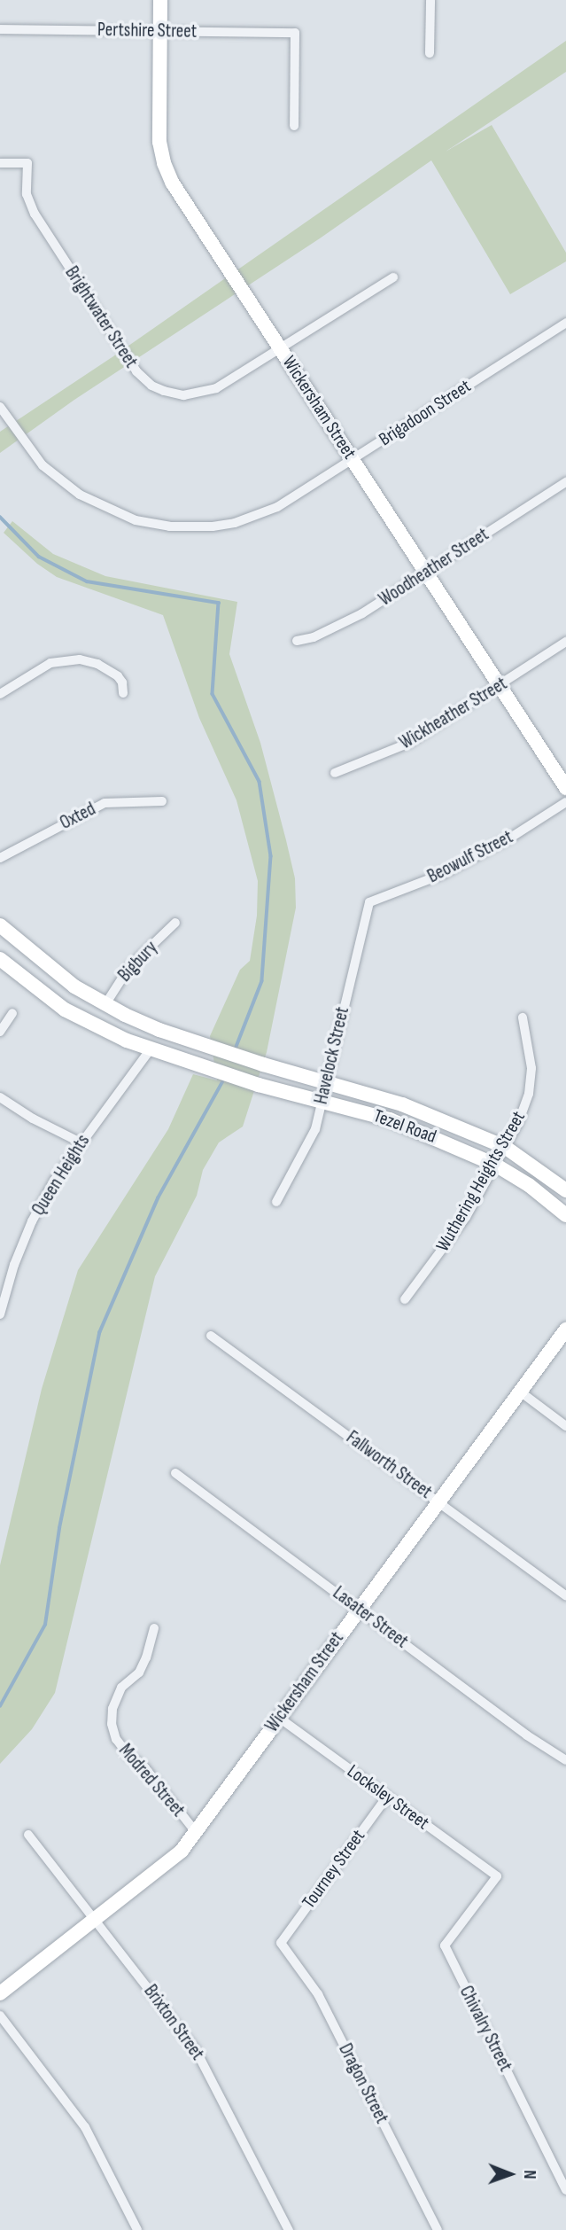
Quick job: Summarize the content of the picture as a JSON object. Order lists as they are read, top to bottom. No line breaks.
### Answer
{"streets":{"street":["Pertshire Street","Brightwater Street","Wickersham Street","Brigadoon Street","Woodheather Street","Wickheather Street","Oxted","Beowulf Street","Bigbury","Havelock Street","Tezel Road","Queen Heights","Wuthering Heights Street","Fallworth Street","Lasater Street","Modred Street","Locksley Street","Tourney Street","Brixton Street","Chivalry Street","Dragon Street"]},"crossings":[["Pertshire Street","Wickersham Street"],["Brightwater Street","Wickersham Street"],["Wickersham Street","Brigadoon Street"],["Wickersham Street","Woodheather Street"],["Wickersham Street","Wickheather Street"],["Wickersham Street","Fallworth Street"],["Wickersham Street","Lasater Street"],["Wickersham Street","Modred Street"],["Wickersham Street","Locksley Street"],["Wickersham Street","Brixton Street"],["Beowulf Street","Havelock Street"],["Bigbury","Tezel Road"],["Havelock Street","Tezel Road"],["Tezel Road","Queen Heights"],["Tezel Road","Wuthering Heights Street"],["Locksley Street","Tourney Street"],["Locksley Street","Chivalry Street"],["Tourney Street","Dragon Street"]],"north":"right"}
